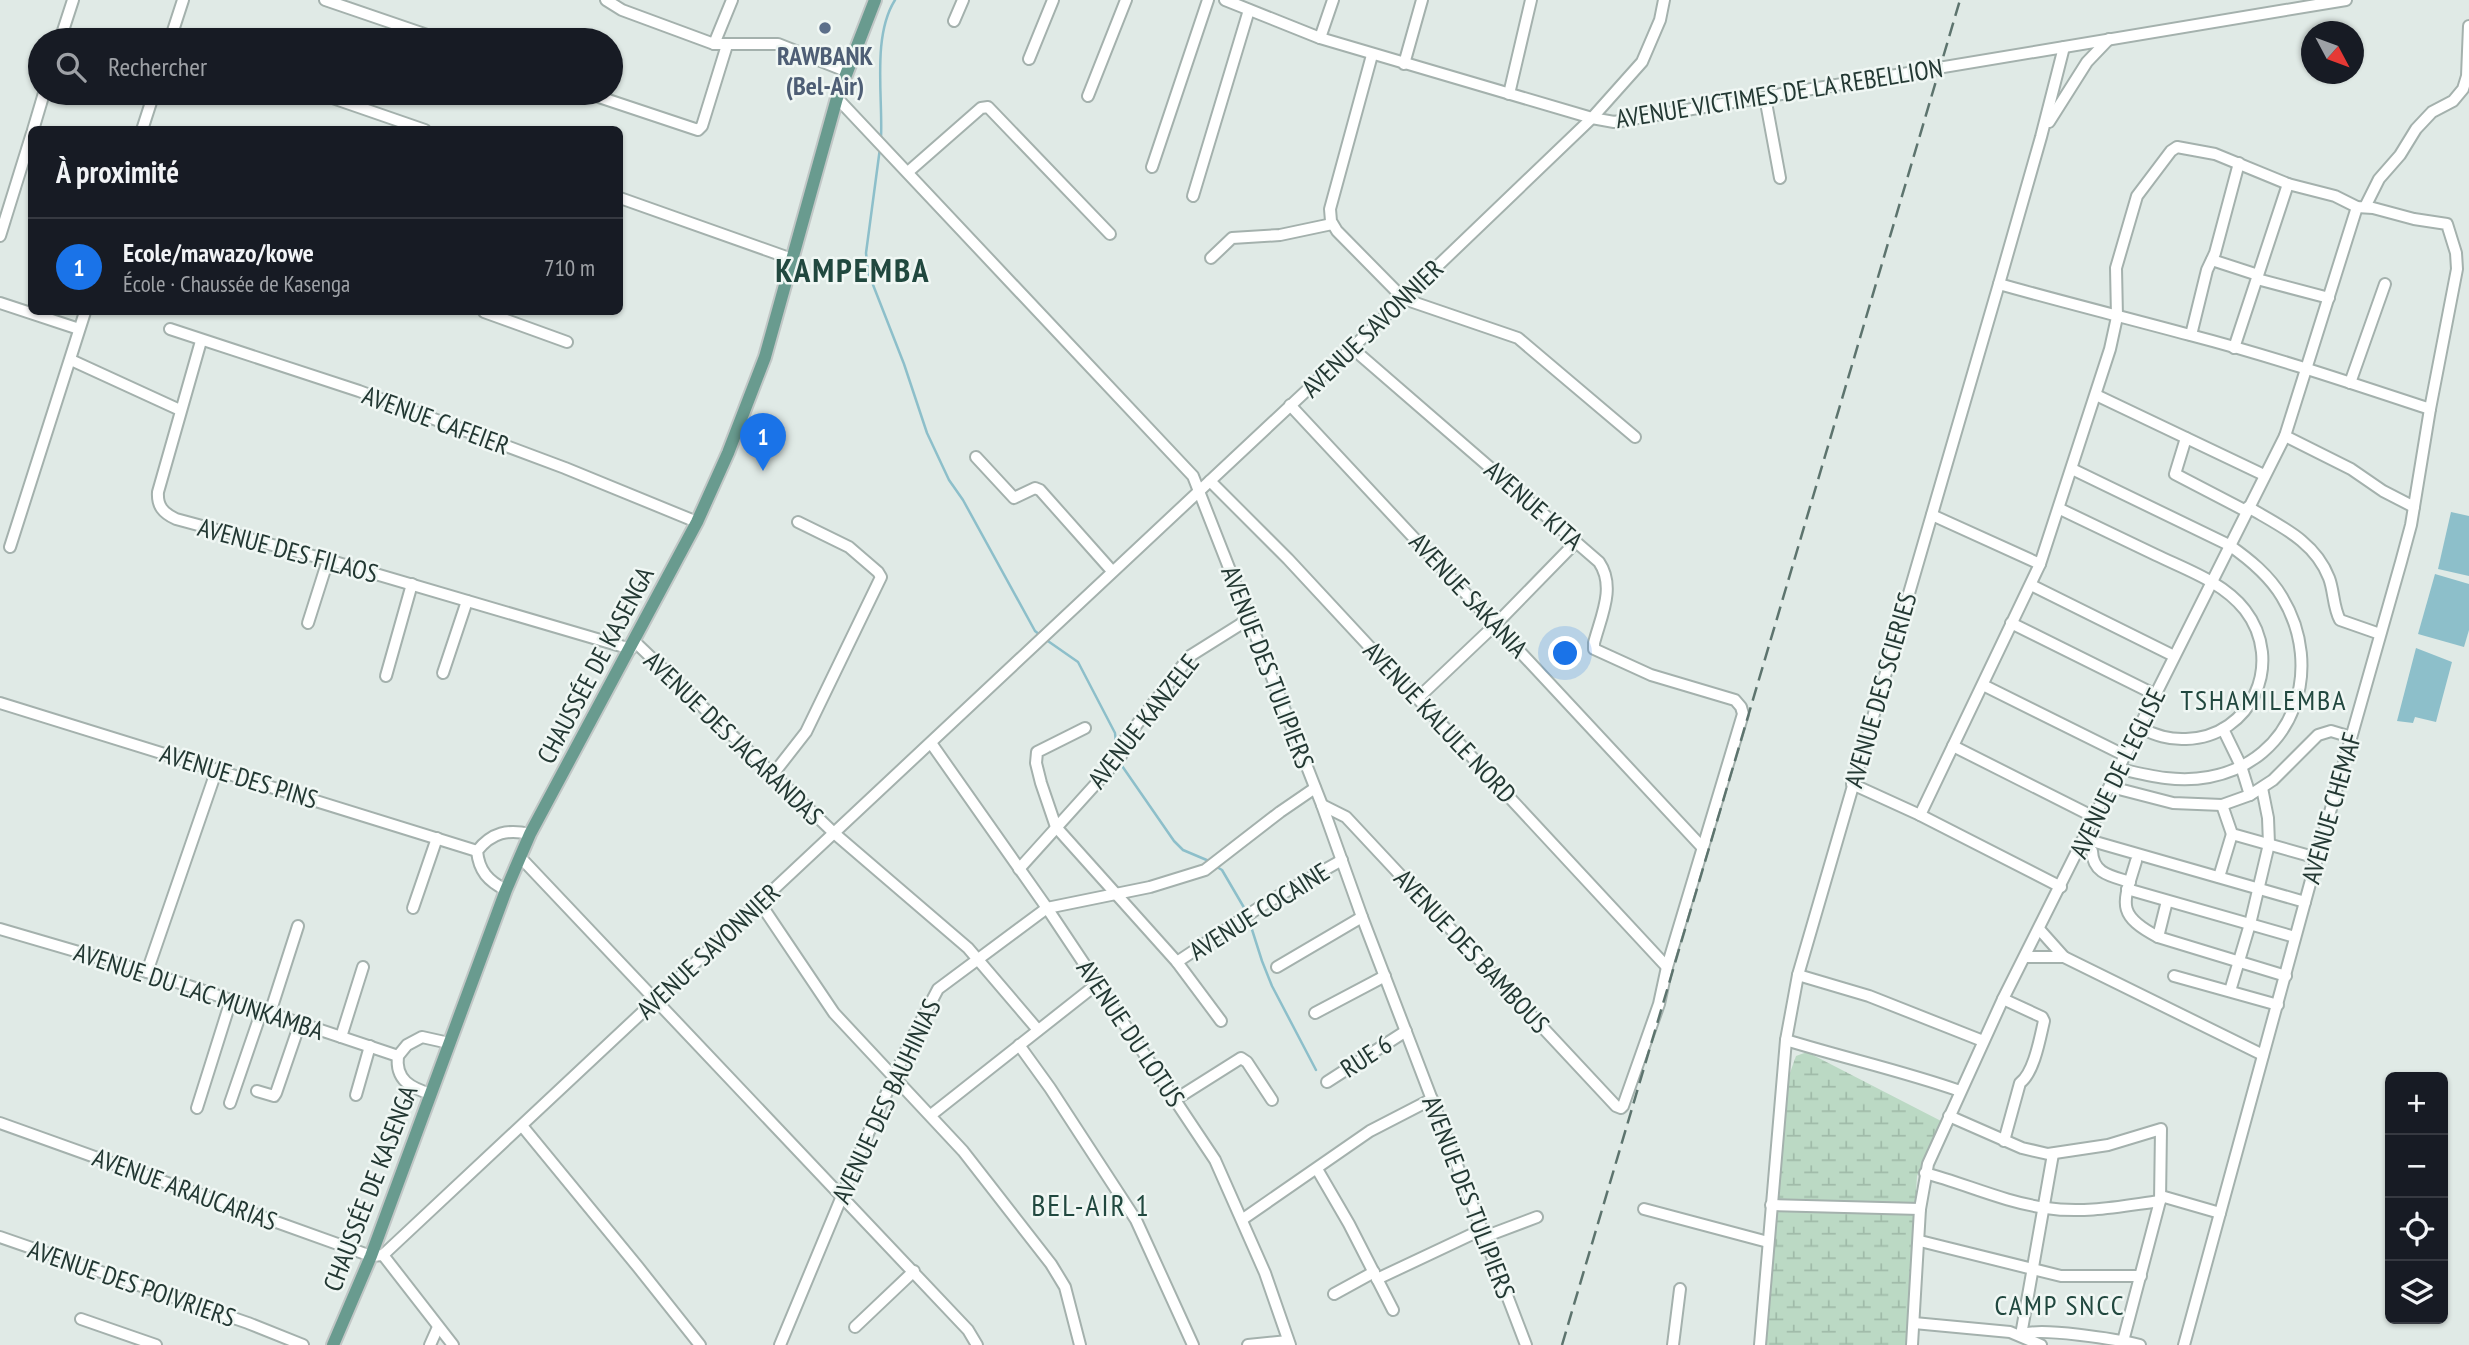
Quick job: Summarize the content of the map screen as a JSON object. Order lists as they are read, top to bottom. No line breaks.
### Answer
{"streets":{"main road":["CHAUSSÉE DE KASENGA"],"street":["AVENUE VICTIMES DE LA REBELLION","AVENUE SAVONNIER","AVENUE CAFEIER","AVENUE KITA","AVENUE DES FILAOS","AVENUE SAKANIA","AVENUE DES TULIPIERS","AVENUE DES SCIERIES","AVENUE KANZELE","AVENUE KALULE NORD","AVENUE DES JACARANDAS","AVENUE DE L'EGLISE","AVENUE DES PINS","AVENUE CHEMAF","AVENUE COCAINE","AVENUE DES BAMBOUS","AVENUE DU LAC MUNKAMBA","AVENUE DU LOTUS","RUE 6","AVENUE DES BAUHINIAS","AVENUE ARAUCARIAS","AVENUE DES POIVRIERS"]},"crossings":[["AVENUE VICTIMES DE LA REBELLION","AVENUE SAVONNIER"],["AVENUE VICTIMES DE LA REBELLION","AVENUE DES SCIERIES"],["AVENUE SAVONNIER","AVENUE KITA"],["AVENUE SAVONNIER","AVENUE SAKANIA"],["AVENUE SAVONNIER","CHAUSSÉE DE KASENGA"],["AVENUE SAVONNIER","AVENUE DES TULIPIERS"],["AVENUE SAVONNIER","AVENUE KALULE NORD"],["AVENUE SAVONNIER","AVENUE DES JACARANDAS"],["AVENUE SAVONNIER","AVENUE DU LOTUS"],["AVENUE SAVONNIER","AVENUE ARAUCARIAS"],["AVENUE CAFEIER","CHAUSSÉE DE KASENGA"],["AVENUE KITA","AVENUE SAKANIA"],["AVENUE DES FILAOS","CHAUSSÉE DE KASENGA"],["AVENUE DES FILAOS","AVENUE DES JACARANDAS"],["CHAUSSÉE DE KASENGA","AVENUE DES TULIPIERS"],["CHAUSSÉE DE KASENGA","AVENUE DES JACARANDAS"],["CHAUSSÉE DE KASENGA","AVENUE ARAUCARIAS"],["AVENUE DES TULIPIERS","AVENUE KANZELE"],["AVENUE DES TULIPIERS","AVENUE COCAINE"],["AVENUE DES TULIPIERS","AVENUE DES BAMBOUS"],["AVENUE DES TULIPIERS","RUE 6"],["AVENUE DES TULIPIERS","AVENUE DES BAUHINIAS"],["AVENUE KANZELE","AVENUE DU LOTUS"],["AVENUE KALULE NORD","AVENUE DES BAMBOUS"],["AVENUE DES JACARANDAS","AVENUE DES BAUHINIAS"],["AVENUE DE L'EGLISE","AVENUE CHEMAF"],["AVENUE DU LOTUS","AVENUE DES BAUHINIAS"]],"districts":["KAMPEMBA","TSHAMILEMBA","BEL-AIR 1","CAMP SNCC"],"places":["RAWBANK (Bel-Air)"],"north":"bottom right","page":{"search":"Rechercher","heading":"À proximité","list":[{"mark":"1","name":"Ecole/mawazo/kowe","note":"École · Chaussée de Kasenga","value":"710 m"}],"pins":"1","map_buttons":["+","−"]}}
